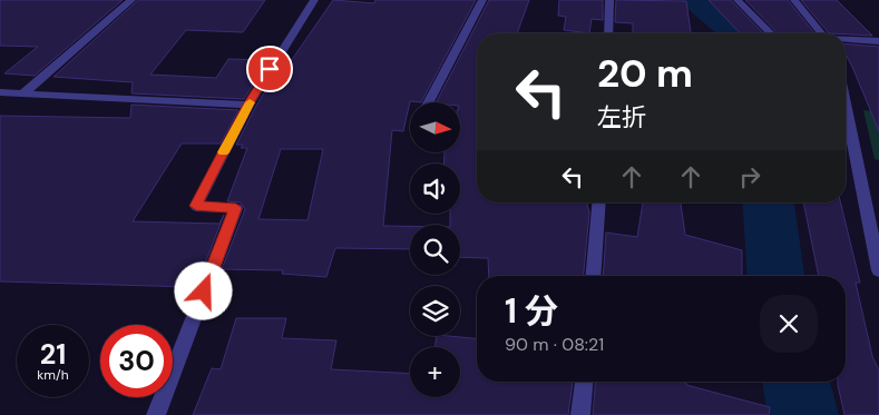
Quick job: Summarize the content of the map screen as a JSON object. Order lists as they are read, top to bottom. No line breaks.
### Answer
{"north":"right","page":{"turn":["20 m","左折"],"map_buttons":"+","heading":["1 分","90 m · 08:21"],"speed":"21 km/h","limit":"30"}}
